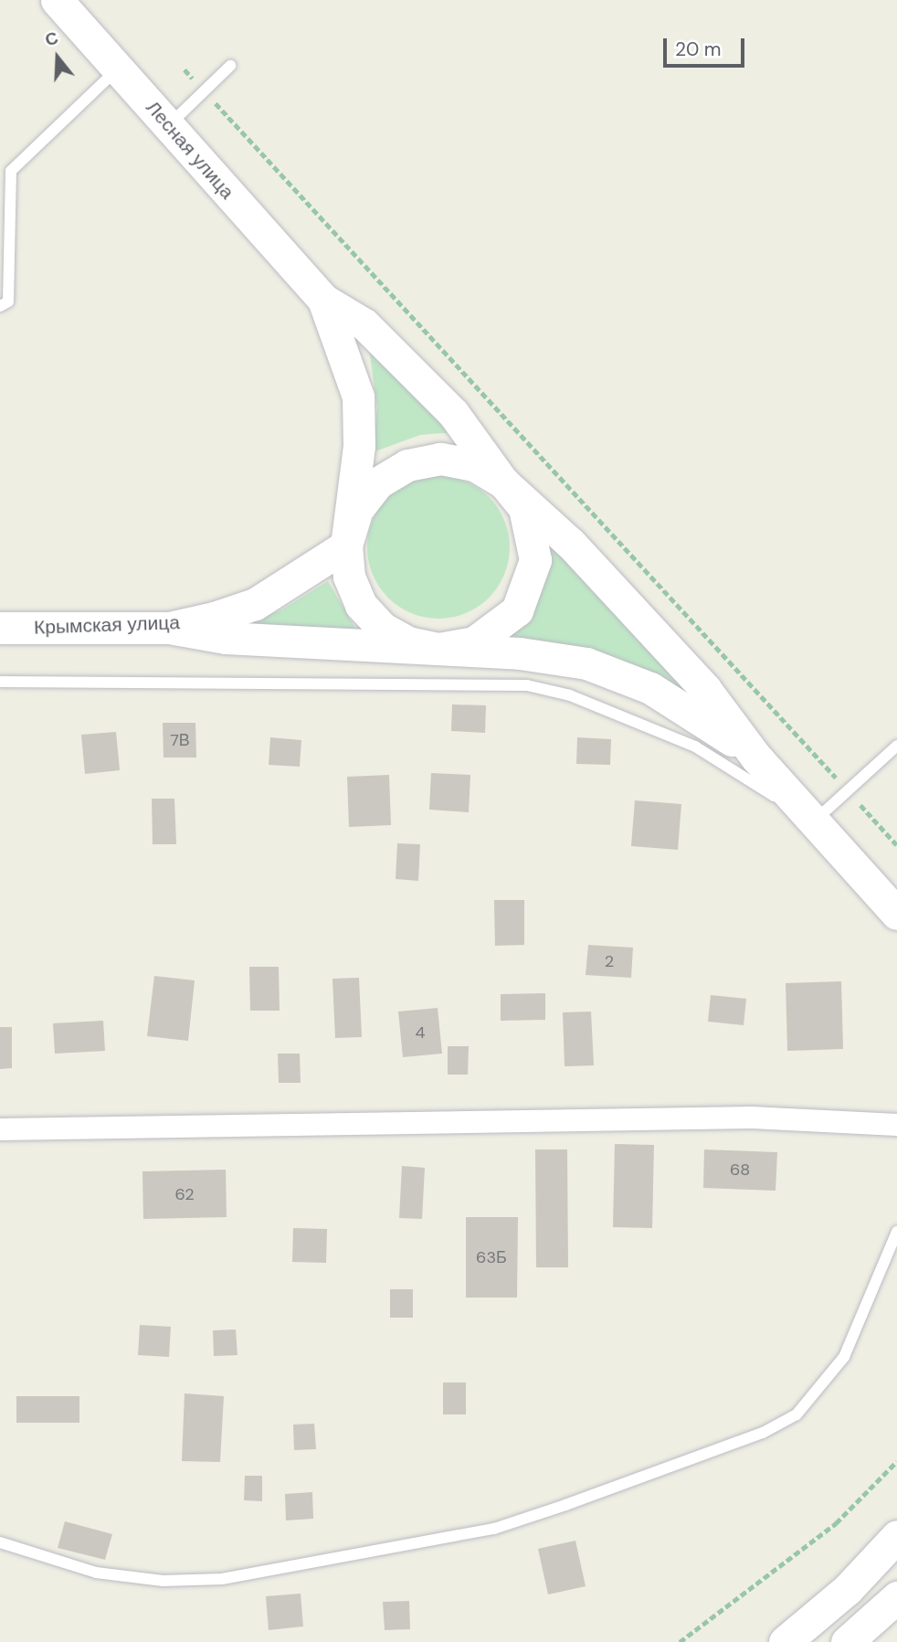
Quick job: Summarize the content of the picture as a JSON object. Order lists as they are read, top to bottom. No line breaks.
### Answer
{"streets":{"street":["Лесная улица","Крымская улица"]},"house_numbers":["7В","2","4","68","62","63Б"],"scale_bar":"20 m","north":"top"}
